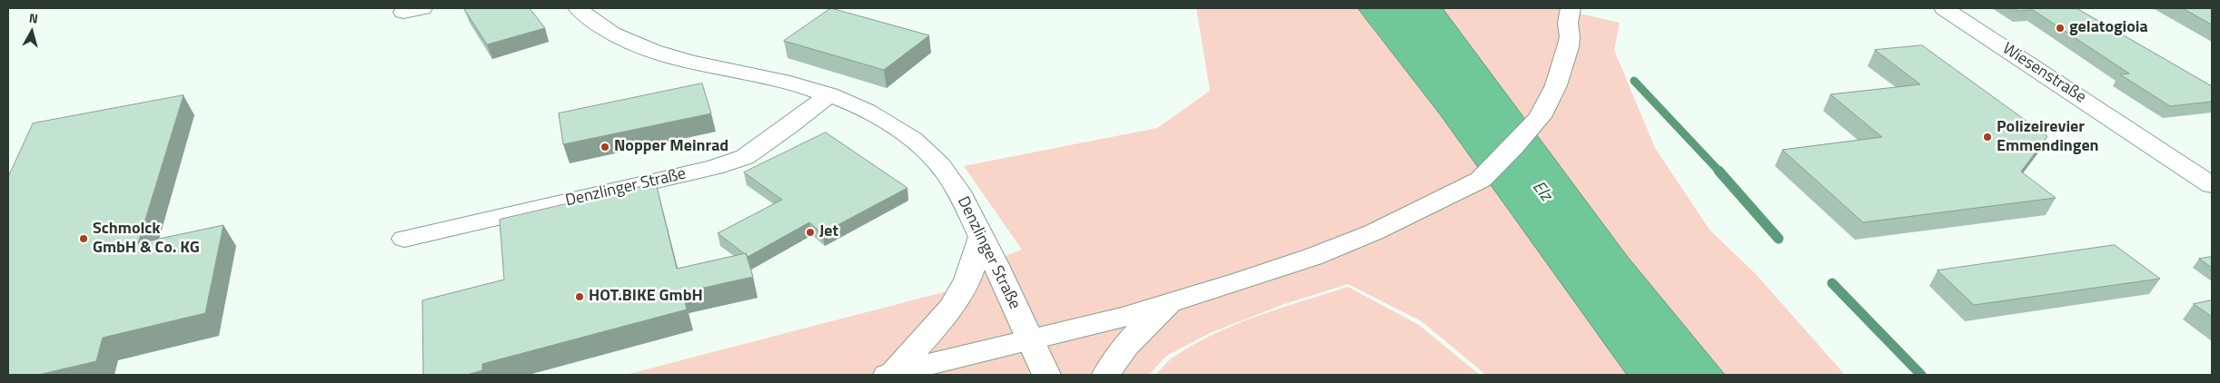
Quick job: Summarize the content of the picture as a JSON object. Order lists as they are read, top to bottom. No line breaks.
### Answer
{"streets":{"street":["Wiesenstraße","Denzlinger Straße"]},"water":["Elz"],"places":["gelatogioia","Polizeirevier Emmendingen","Nopper Meinrad","Jet","Schmolck GmbH & Co. KG","HOT.BIKE GmbH"],"north":"top"}
